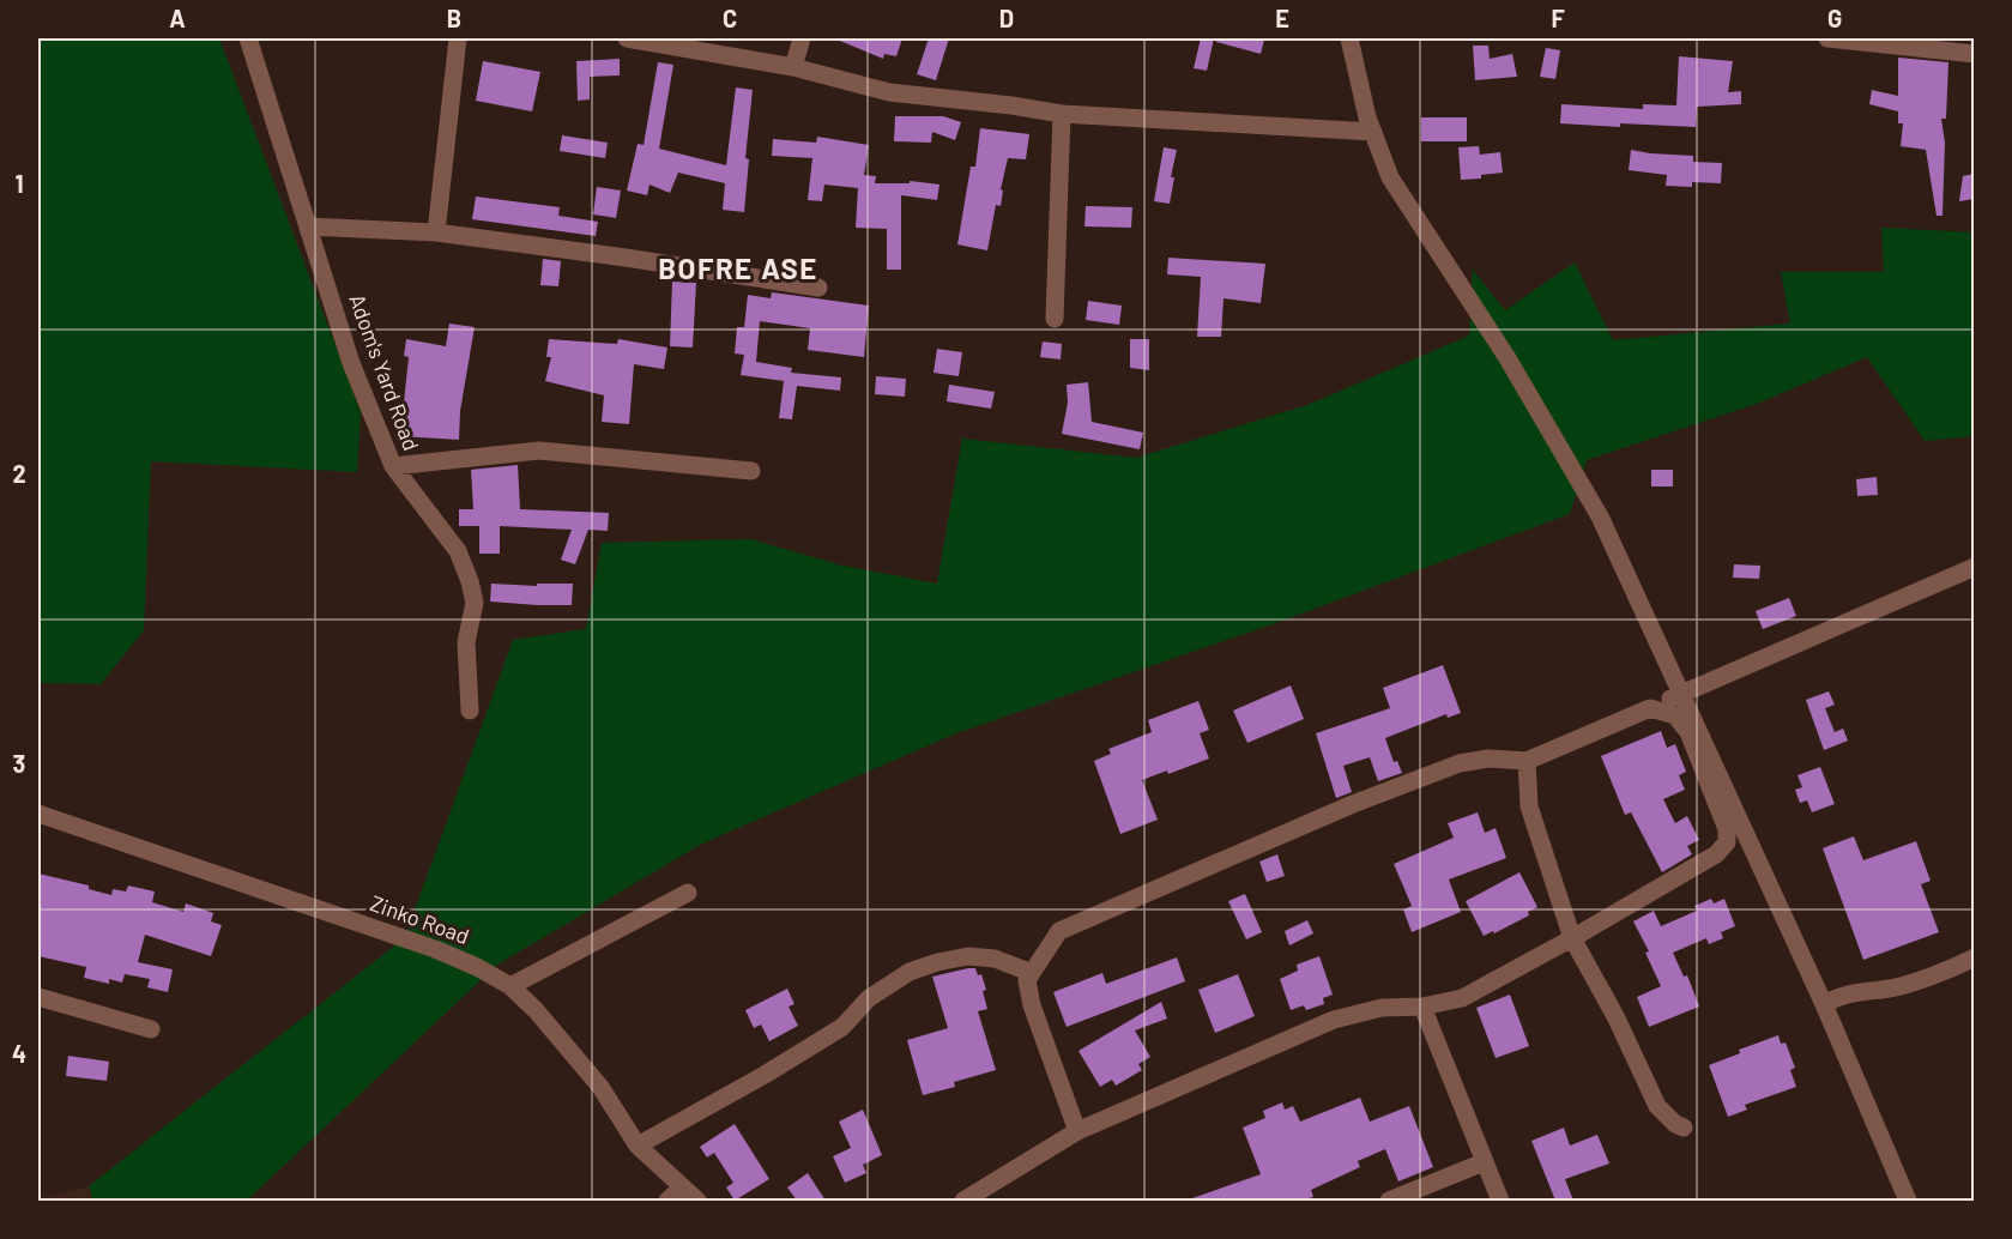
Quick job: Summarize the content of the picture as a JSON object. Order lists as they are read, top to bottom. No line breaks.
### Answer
{"streets":{"street":["Adom's Yard Road","Zinko Road"]},"districts":["BOFRE ASE"],"grid":{"columns":["A","B","C","D","E","F","G"],"rows":["1","2","3","4"]}}
